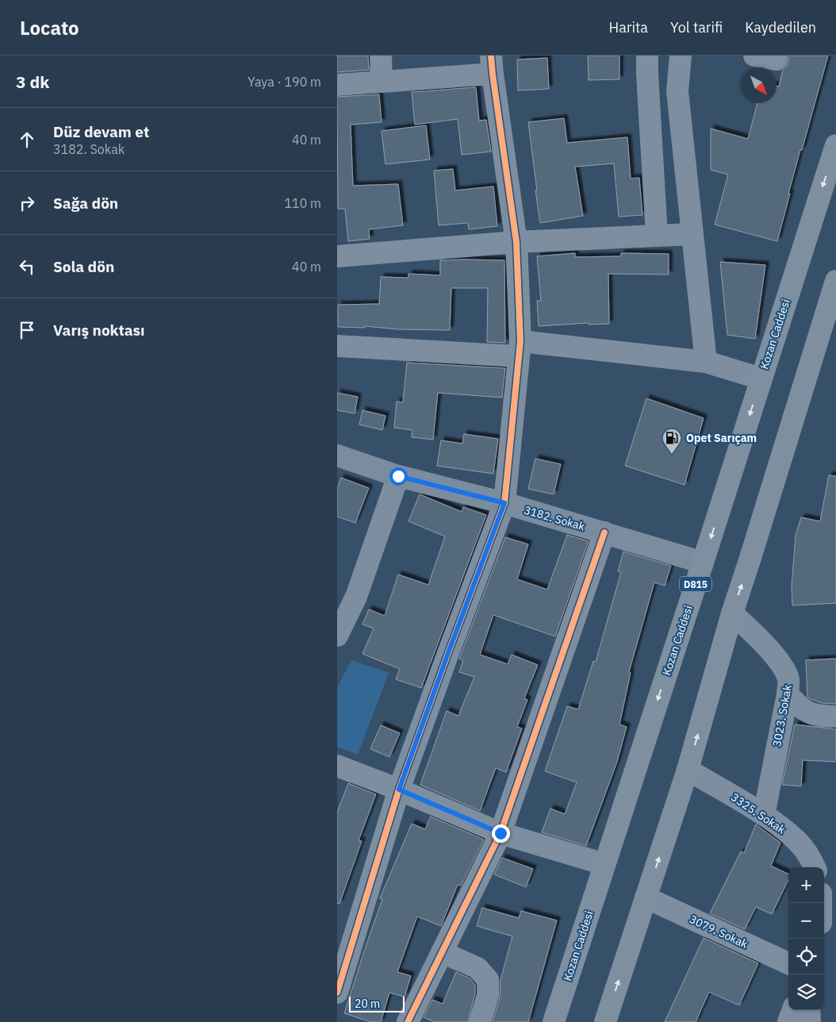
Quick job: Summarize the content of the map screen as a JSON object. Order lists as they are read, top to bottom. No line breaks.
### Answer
{"streets":{"highway":["Kozan Caddesi","D815"],"main road":["3182. Sokak"],"street":["3023. Sokak","3325. Sokak","3079. Sokak"]},"crossings":[["Kozan Caddesi","3182. Sokak"],["3023. Sokak","3325. Sokak"]],"places":{"fuel station":["Opet Sarıçam"]},"scale_bar":"20 m","north":"bottom right","page":{"header":"Locato","nav":["Harita","Yol tarifi","Kaydedilen"],"heading":["3 dk","Yaya · 190 m"],"list":[["Düz devam et","3182. Sokak","40 m"],["Sağa dön","110 m"],["Sola dön","40 m"],"Varış noktası"],"map_buttons":["+","−"],"scale":"20 m"}}
